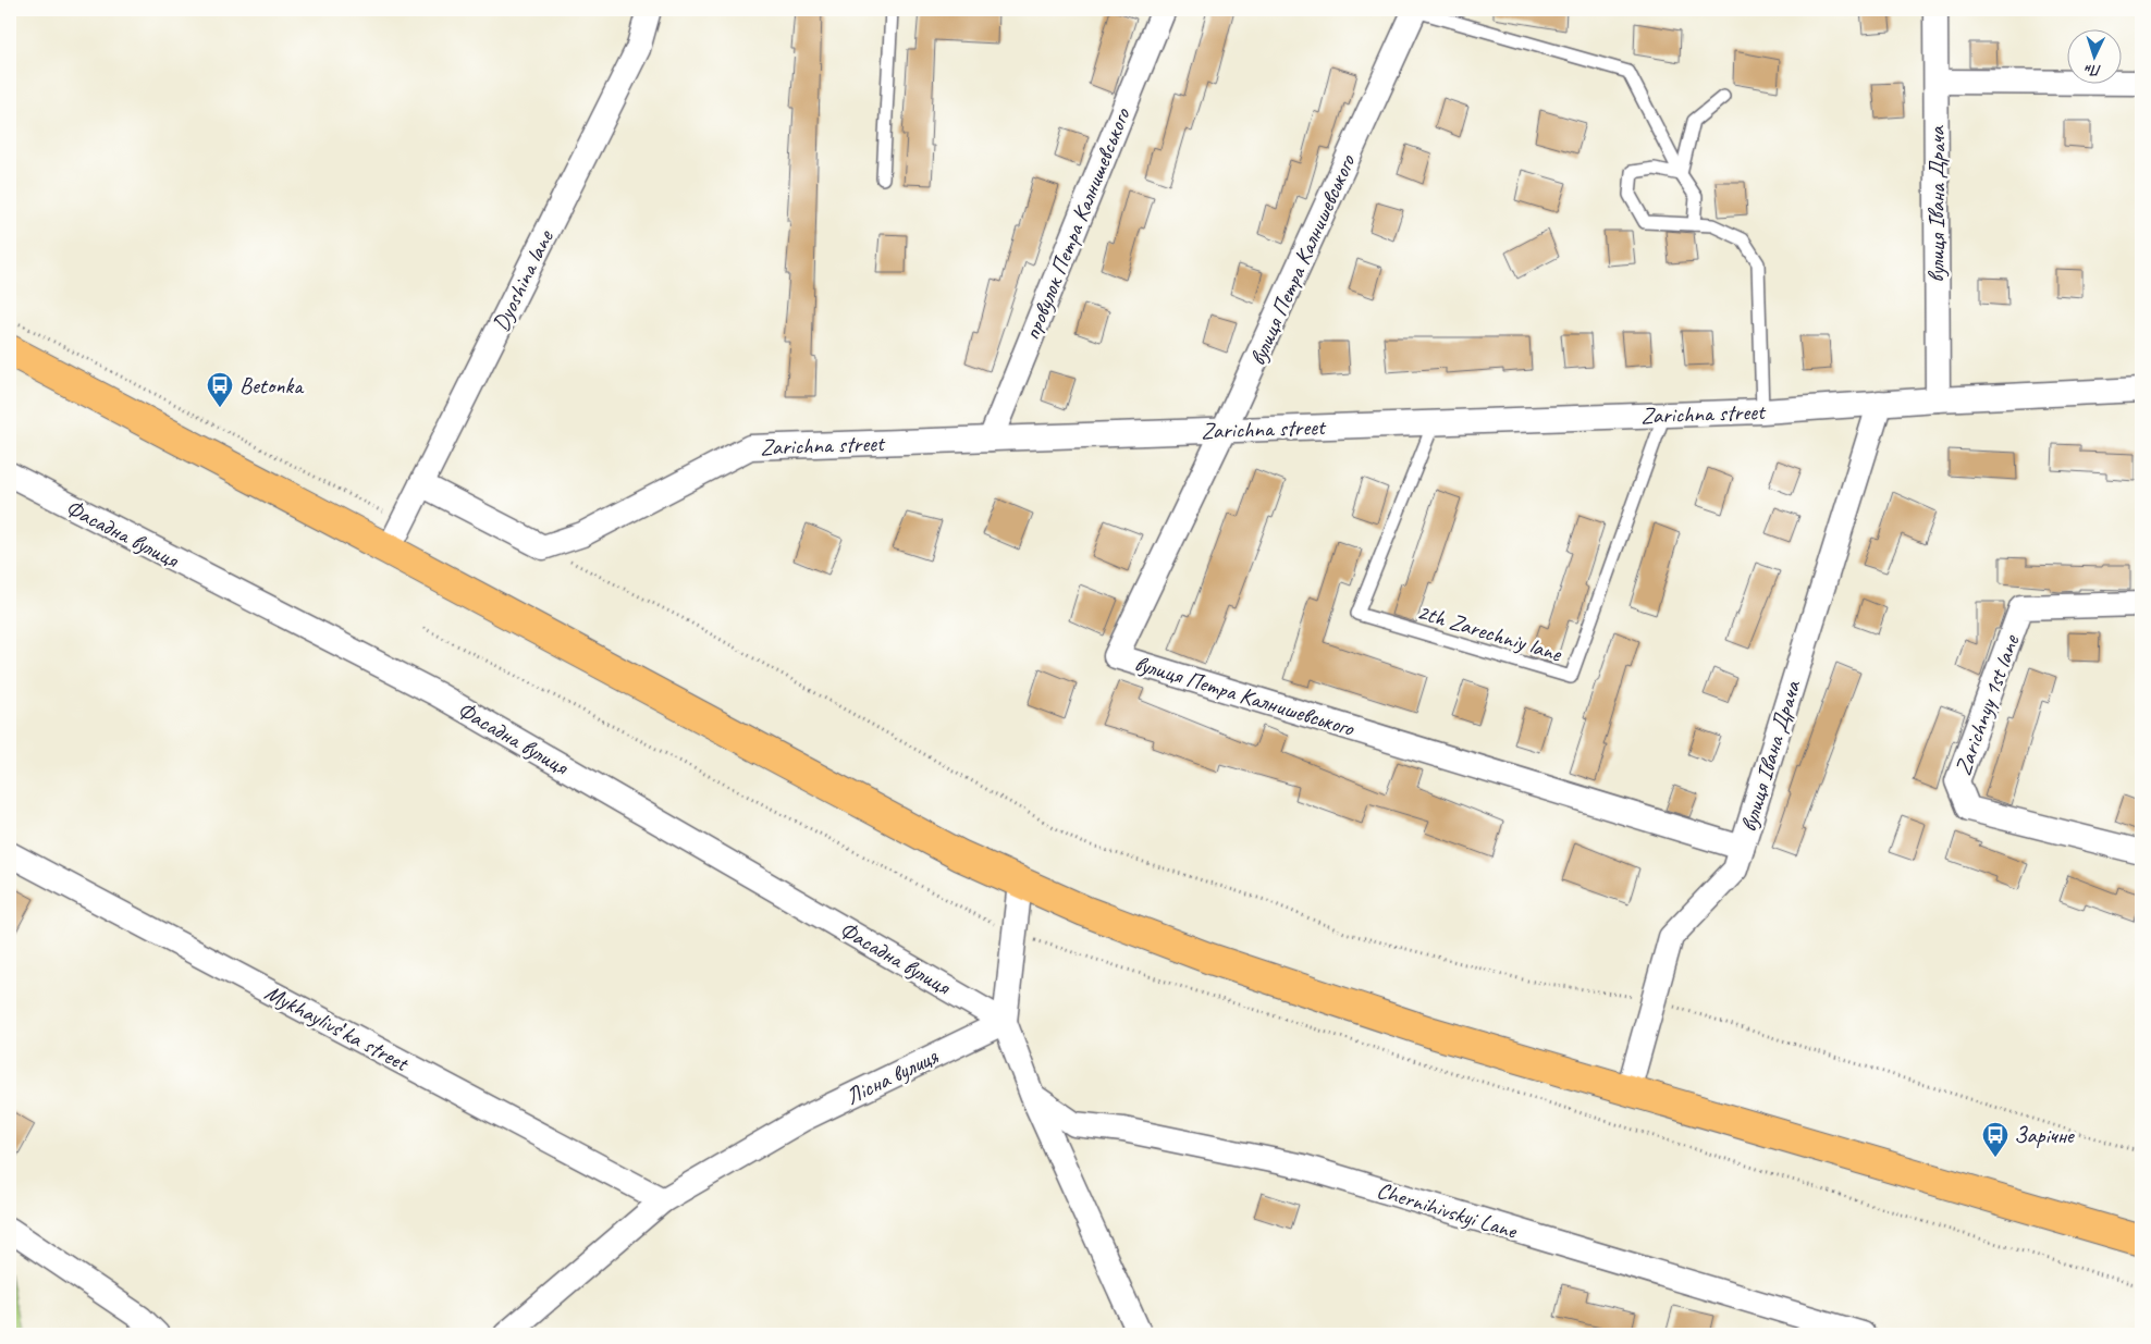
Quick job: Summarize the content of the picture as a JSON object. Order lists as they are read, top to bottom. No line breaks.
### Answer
{"streets":{"street":["вулиця Івана Драча","провулок Петра Калнишевського","вулиця Петра Калнишевського","Dyoshina lane","Zarichna street","Фасадна вулиця","Zarichnyy 1st lane","Mykhaylivsʹka street","Лісна вулиця","Chernihivskyi Lane"],"lane":["2th Zarechniy lane"]},"crossings":[["вулиця Івана Драча","вулиця Петра Калнишевського"],["вулиця Івана Драча","Zarichna street"],["провулок Петра Калнишевського","Zarichna street"],["вулиця Петра Калнишевського","Zarichna street"],["Dyoshina lane","Zarichna street"],["Zarichna street","2th Zarechniy lane"],["Фасадна вулиця","Лісна вулиця"],["Mykhaylivsʹka street","Лісна вулиця"]],"places":{"bus stop":["Betonka","Зарічне"]},"north":"bottom"}
